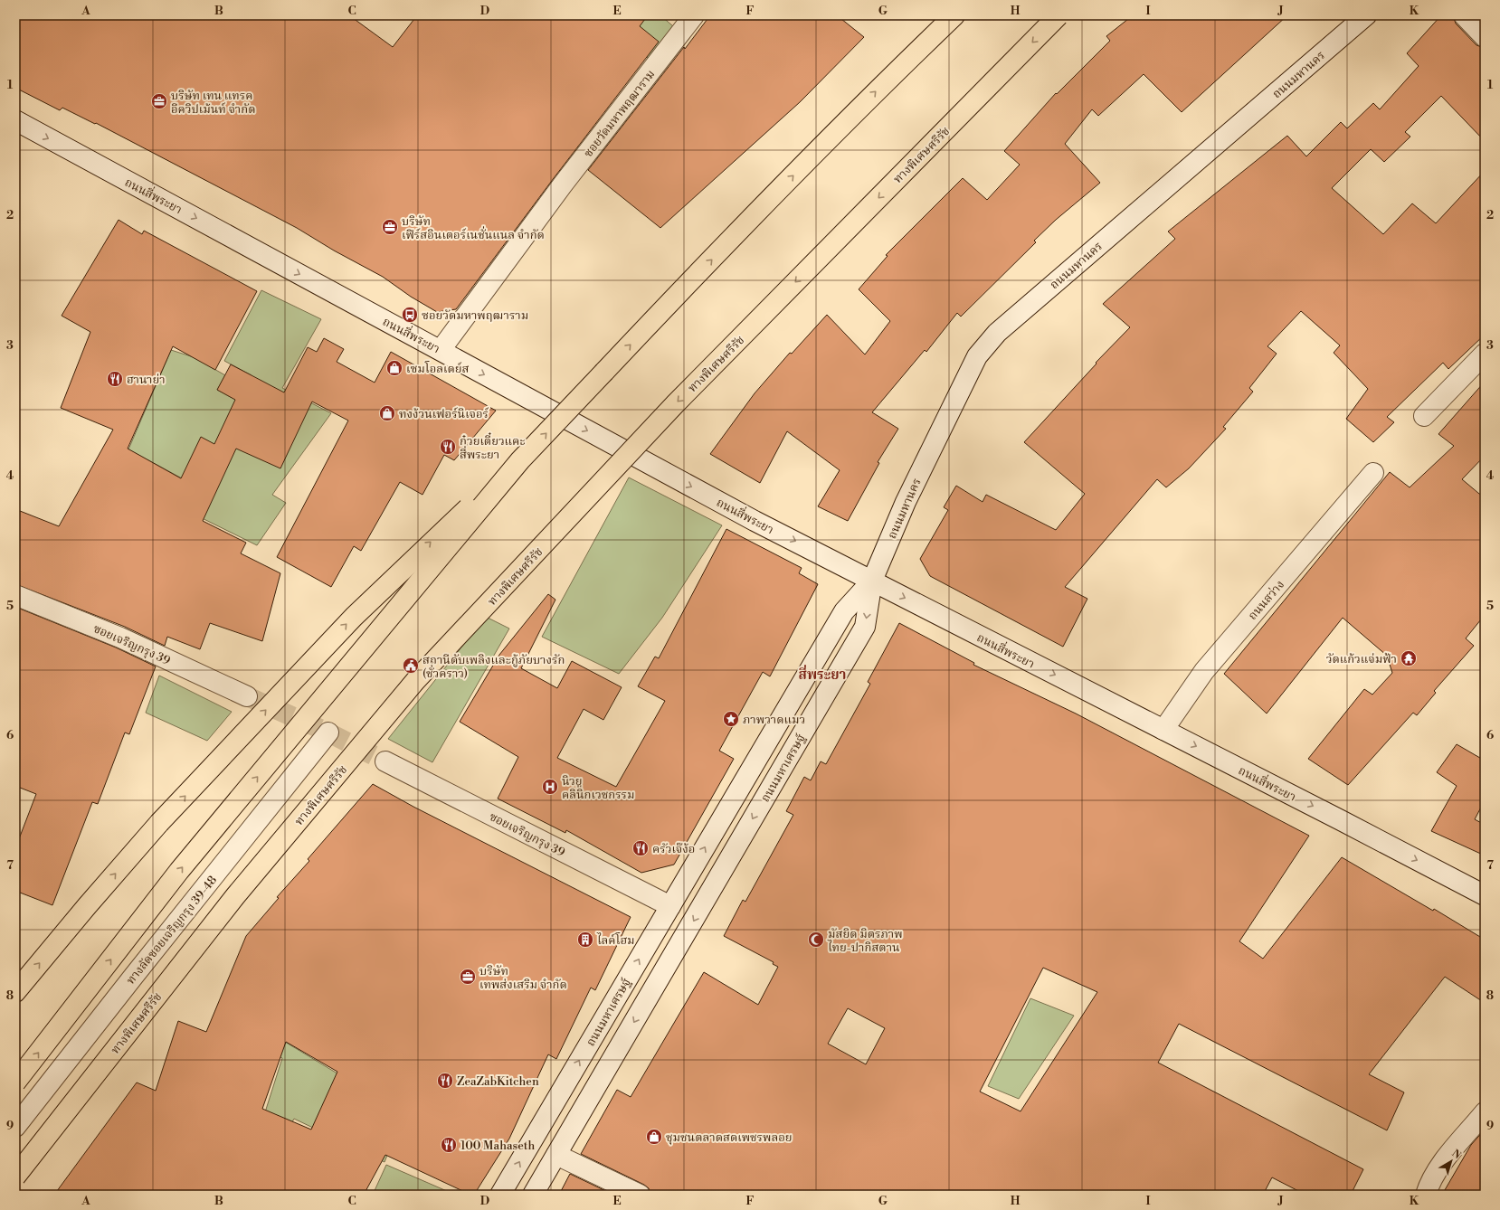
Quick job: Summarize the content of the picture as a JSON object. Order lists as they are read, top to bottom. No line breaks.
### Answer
{"streets":{"highway":["ทางพิเศษศรีรัช"],"main road":["ถนนมหานคร","ซอยวัดมหาพฤฒาราม","ถนนสี่พระยา","ถนนสว่าง","ซอยเจริญกรุง 39","ถนนมหาเศรษฐ์","ทางลัดซอยเจริญกรุง 39-48"]},"crossings":[["ถนนมหานคร","ถนนสี่พระยา"],["ถนนมหานคร","ถนนมหาเศรษฐ์"],["ซอยวัดมหาพฤฒาราม","ถนนสี่พระยา"],["ถนนสี่พระยา","ถนนสว่าง"],["ถนนสี่พระยา","ถนนมหาเศรษฐ์"],["ซอยเจริญกรุง 39","ถนนมหาเศรษฐ์"]],"one_way":["ถนนสี่พระยา"],"districts":["สี่พระยา"],"places":{"office":["บริษัท เทน แทรค อีควิปเม้นท์ จำกัด","บริษัท เฟิร์สอินเตอร์เนชั่นแนล จำกัด","บริษัท เทพส่งเสริม จำกัด"],"bus stop":["ซอยวัดมหาพฤฒาราม"],"shop":["เซมโอลเดย์ส","ทงง้วนเฟอร์นิเจอร์","ชุมชนตลาดสดเพชรพลอย"],"restaurant":["ฮานาย่า","ก๋วยเตี๋ยวแคะ สี่พระยา","ครัวเจ๊ง้อ","ZeaZabKitchen","100 Mahaseth"],"temple":["วัดแก้วแจ่มฟ้า"],"public building":["สถานีดับเพลิงและกู้ภัยบางรัก (ชั่วคราว)"],"place":["ภาพวาดแมว"],"hospital":["นิวยู คลินิกเวชกรรม"],"building":["ไลค์โฮม"],"mosque":["มัสยิด มิตรภาพ ไทย-ปากิสตาน"]},"north":"top right","grid":{"columns":["A","B","C","D","E","F","G","H","I","J","K"],"rows":["1","2","3","4","5","6","7","8","9"]}}
